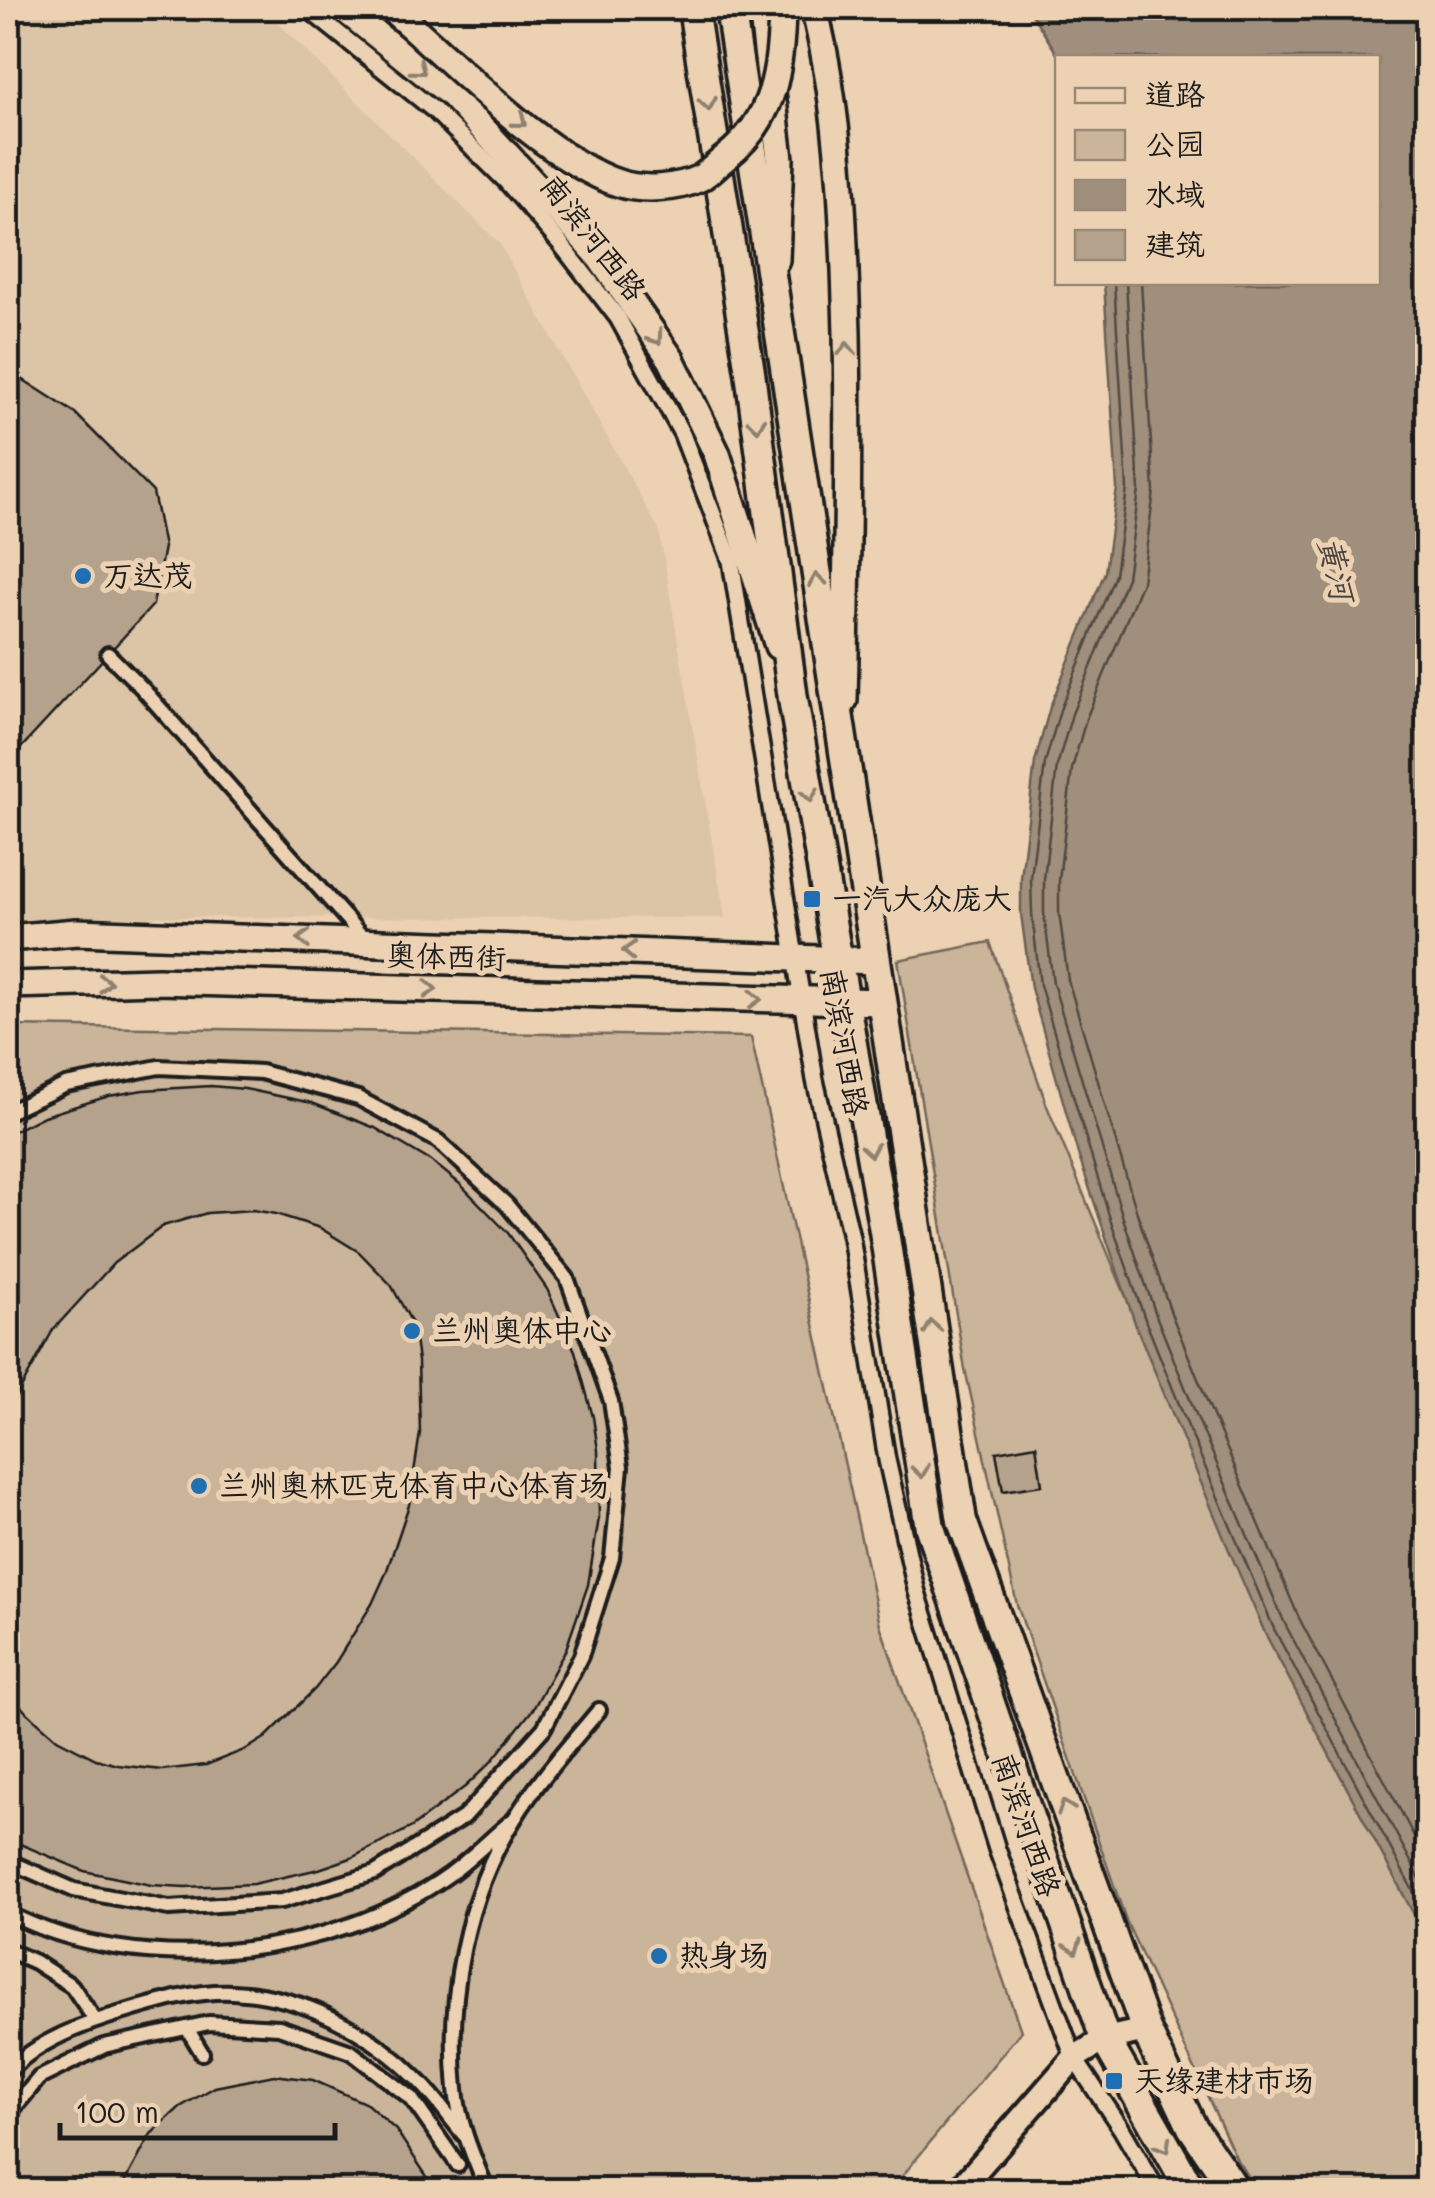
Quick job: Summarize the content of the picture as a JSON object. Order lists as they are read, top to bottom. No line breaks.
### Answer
{"streets":{"highway":["南滨河西路"],"main road":["奥体西街"]},"crossings":[["南滨河西路","奥体西街"]],"water":["黄河"],"places":{"other":["万达茂","兰州奥体中心","兰州奥林匹克体育中心体育场","热身场"],"transit":["一汽大众庞大","天缘建材市场"]},"legend":["道路","公园","水域","建筑"],"scale_bar":"100 m"}
